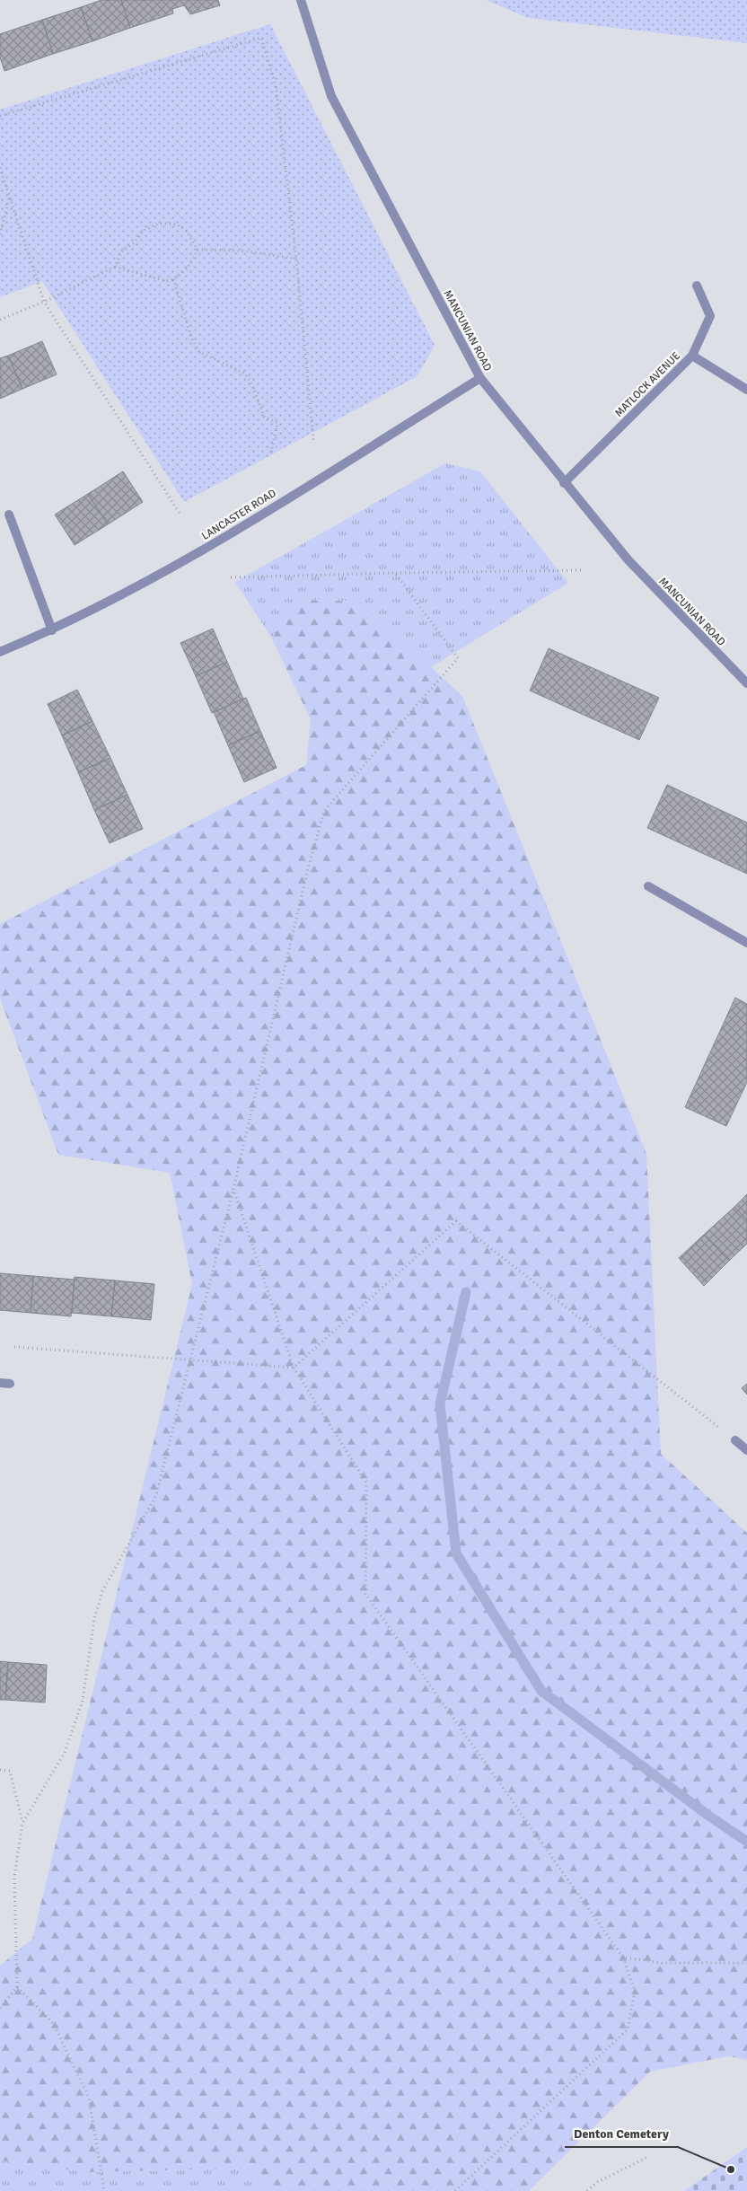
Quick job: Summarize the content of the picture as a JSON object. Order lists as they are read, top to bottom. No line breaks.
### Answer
{"streets":{"street":["MANCUNIAN ROAD","MATLOCK AVENUE","LANCASTER ROAD"]},"crossings":[["MANCUNIAN ROAD","MATLOCK AVENUE"],["MANCUNIAN ROAD","LANCASTER ROAD"]],"places":["Denton Cemetery"]}
